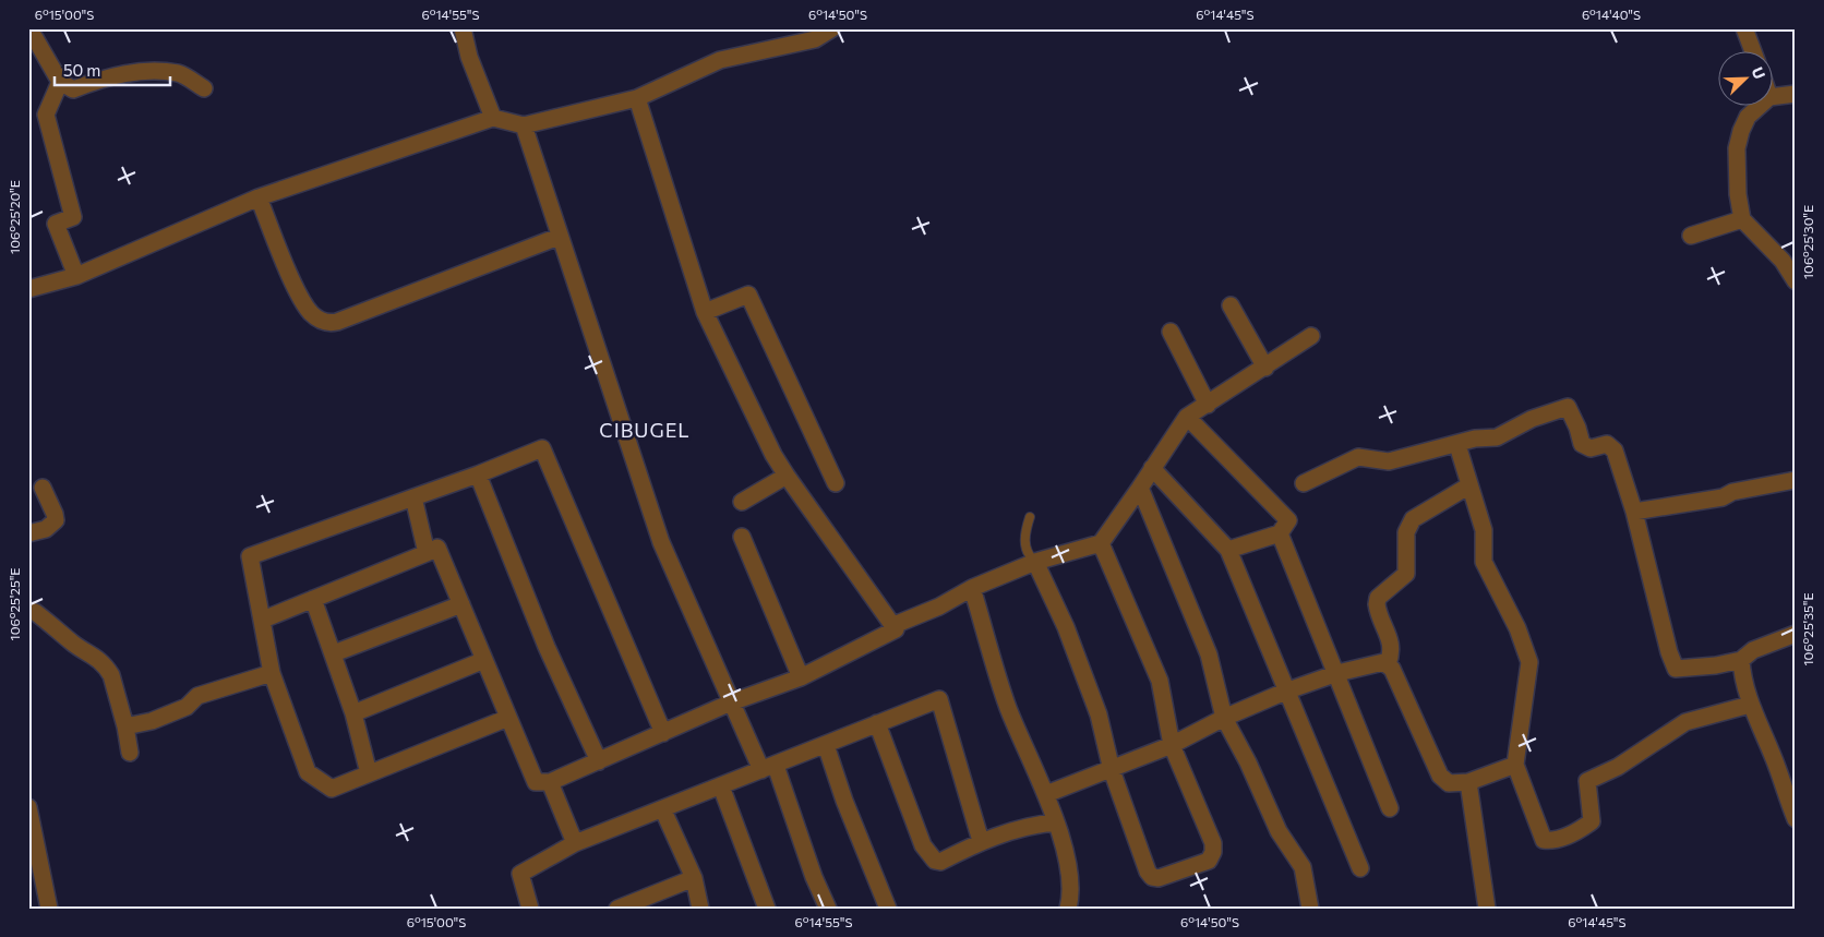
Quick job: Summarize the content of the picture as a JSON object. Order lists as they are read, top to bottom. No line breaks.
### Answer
{"districts":["CIBUGEL"],"scale_bar":"50 m","north":"top right","coordinates":["6°15'00\"S","6°14'55\"S","6°14'50\"S","6°14'45\"S","6°14'40\"S","106°25'20\"E","106°25'30\"E","106°25'25\"E","106°25'35\"E"]}
